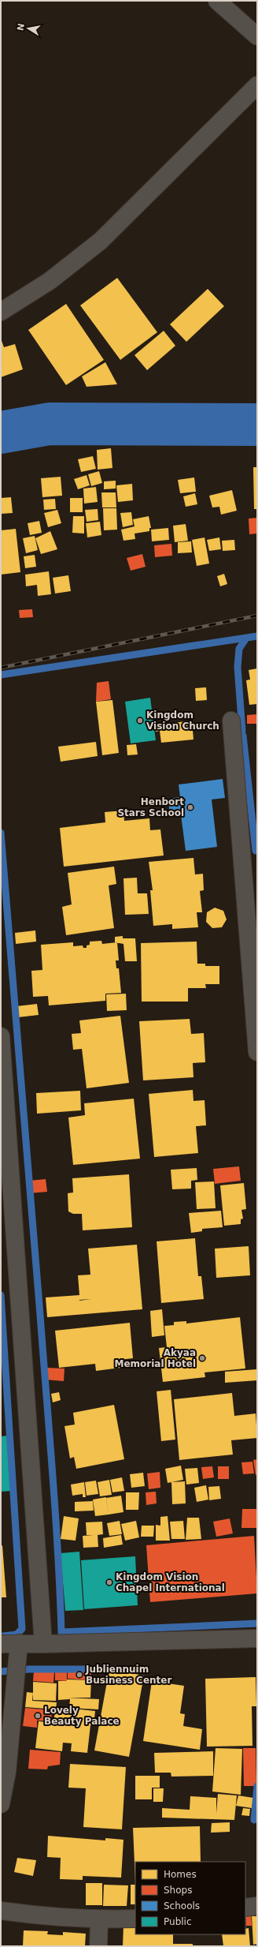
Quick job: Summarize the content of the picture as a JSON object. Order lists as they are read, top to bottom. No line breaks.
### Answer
{"places":["Kingdom Vision Church","Henbort Stars School","Akyaa Memorial Hotel","Kingdom Vision Chapel International","Jubliennuim Business Center","Lovely Beauty Palace"],"legend":["Homes","Shops","Schools","Public"],"north":"left"}
